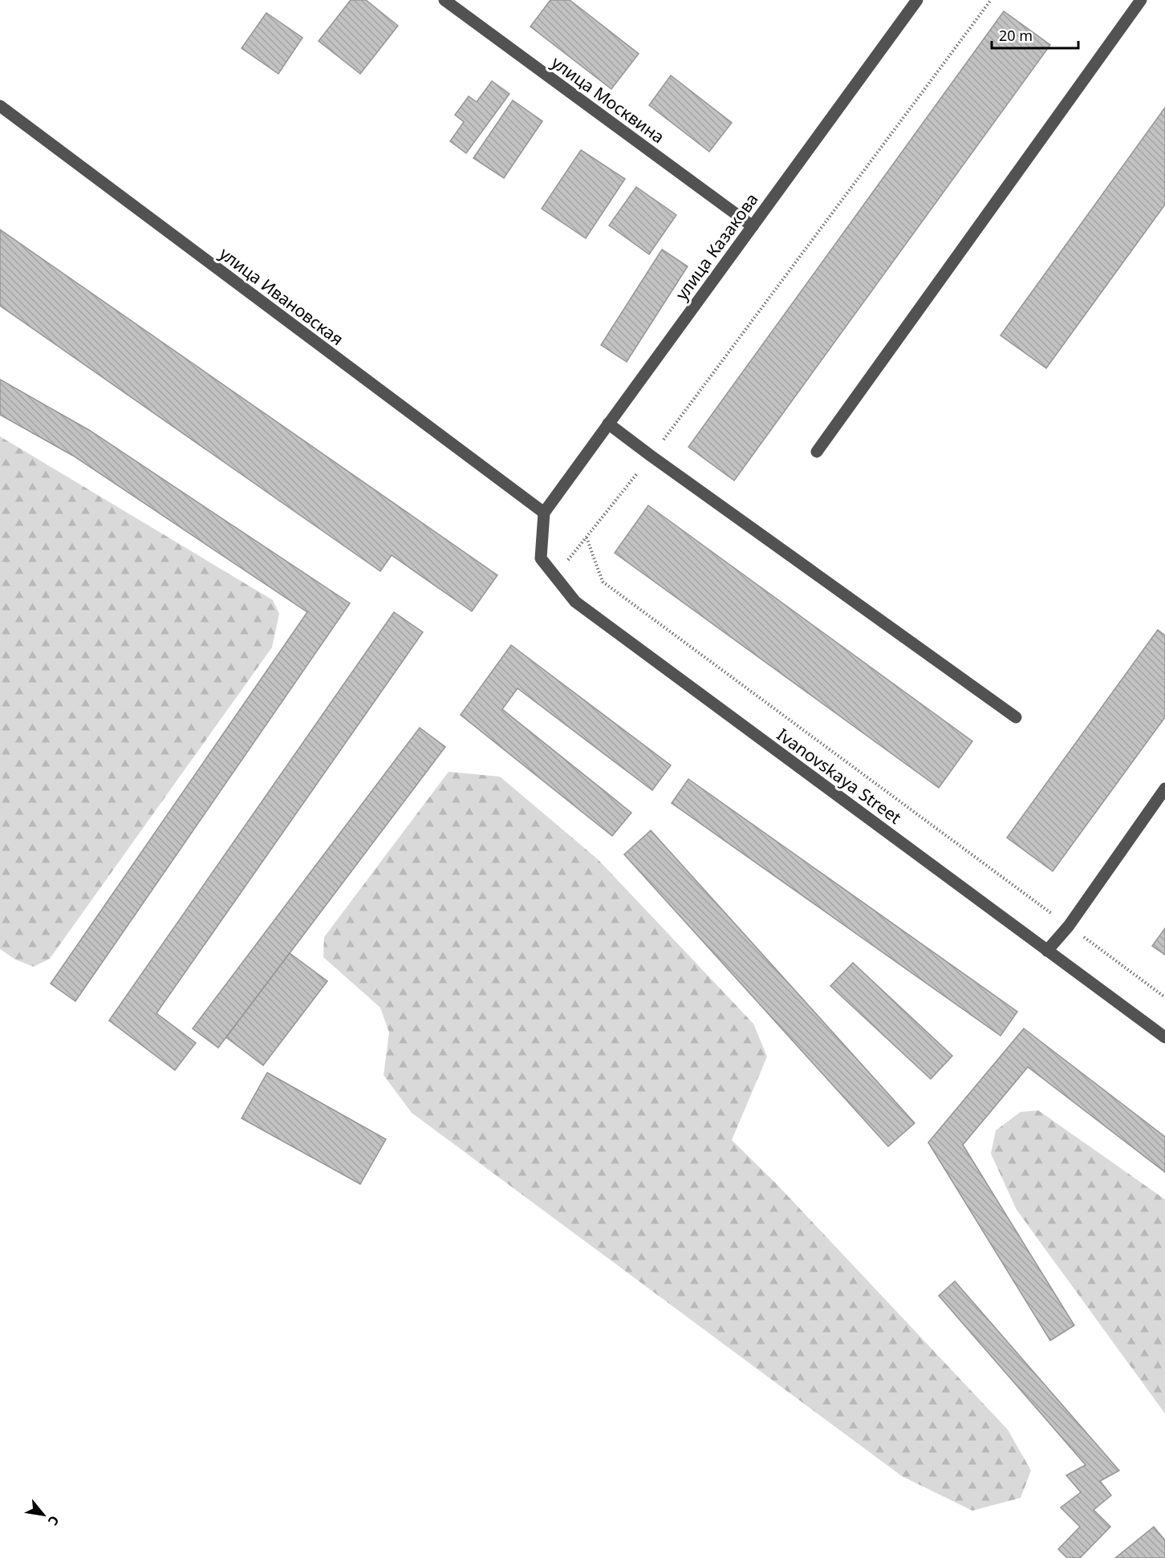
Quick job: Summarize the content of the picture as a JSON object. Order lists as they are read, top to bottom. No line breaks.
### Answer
{"streets":{"street":["улица Москвина","улица Казакова","улица Ивановская","Ivanovskaya Street"]},"crossings":[["улица Москвина","улица Казакова"],["улица Казакова","улица Ивановская"],["улица Казакова","Ivanovskaya Street"],["улица Ивановская","Ivanovskaya Street"]],"scale_bar":"20 m","north":"bottom right"}
